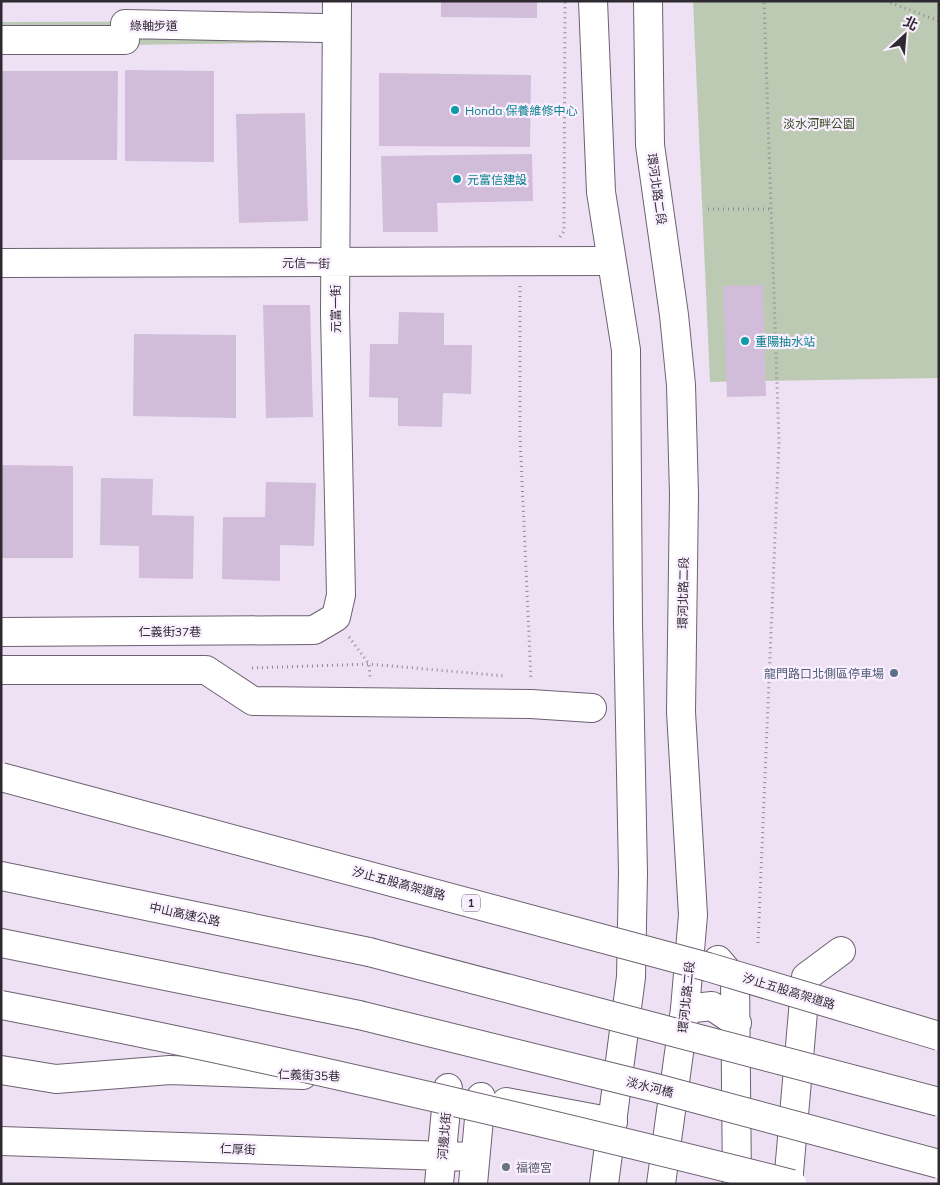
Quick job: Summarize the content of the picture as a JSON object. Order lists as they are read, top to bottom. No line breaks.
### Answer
{"streets":{"main road":["綠軸步道","環河北路二段","元信一街","元富一街","仁義街37巷","汐止五股高架道路","1","中山高速公路","仁義街35巷","淡水河橋","河邊北街","仁厚街"]},"crossings":[["元信一街","元富一街"],["元富一街","仁義街37巷"],["仁義街35巷","河邊北街"],["河邊北街","仁厚街"]],"parks":["淡水河畔公園"],"places":["Honda 保養維修中心","元富信建設","重陽抽水站","龍門路口北側區停車場","福德宮"],"north":"top right"}
